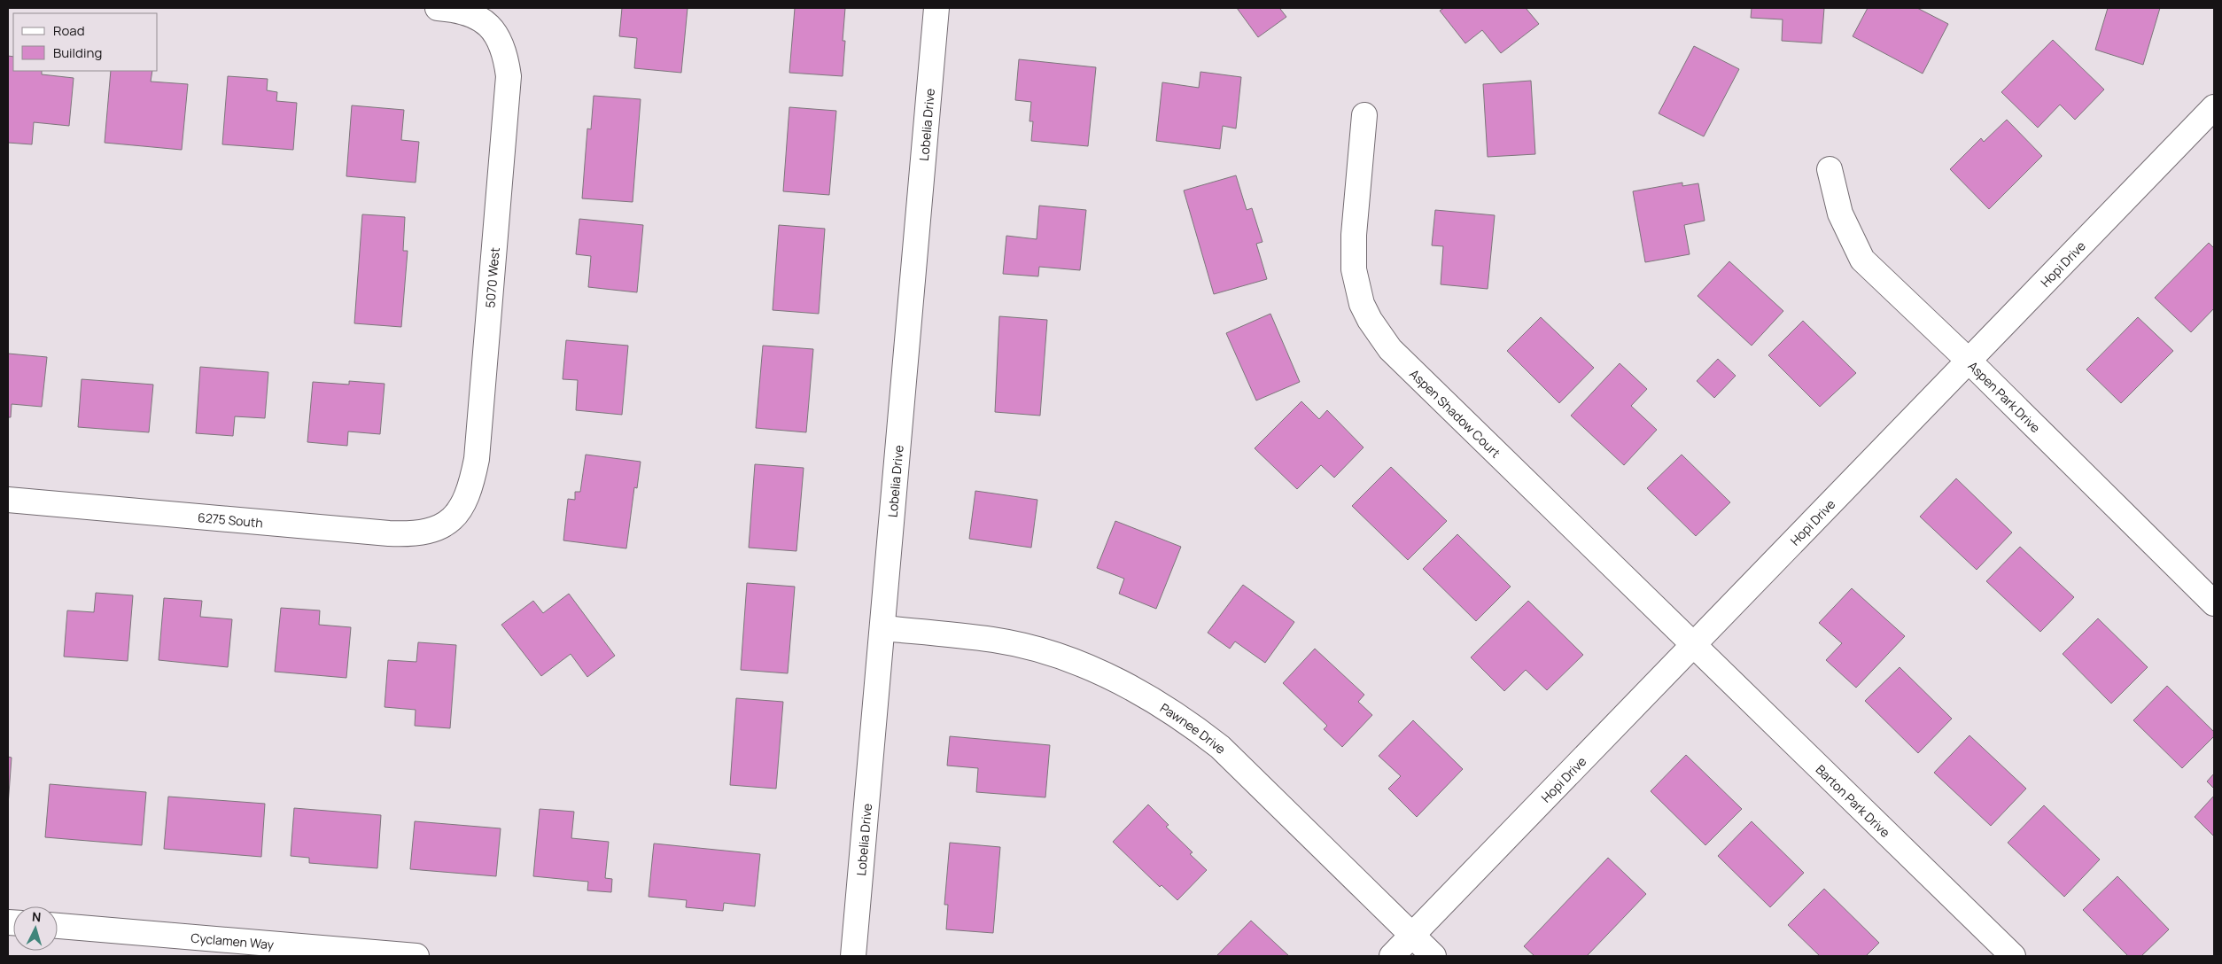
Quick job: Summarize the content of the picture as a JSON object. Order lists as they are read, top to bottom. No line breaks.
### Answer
{"streets":{"street":["Lobelia Drive","Hopi Drive","5070 West","Aspen Park Drive","Aspen Shadow Court","6275 South","Pawnee Drive","Barton Park Drive","Cyclamen Way"]},"crossings":[["Lobelia Drive","Pawnee Drive"],["Hopi Drive","Aspen Park Drive"],["Hopi Drive","Aspen Shadow Court"],["Hopi Drive","Pawnee Drive"],["Hopi Drive","Barton Park Drive"],["5070 West","6275 South"],["Aspen Shadow Court","Barton Park Drive"]],"legend":["Road","Building"],"north":"top"}
